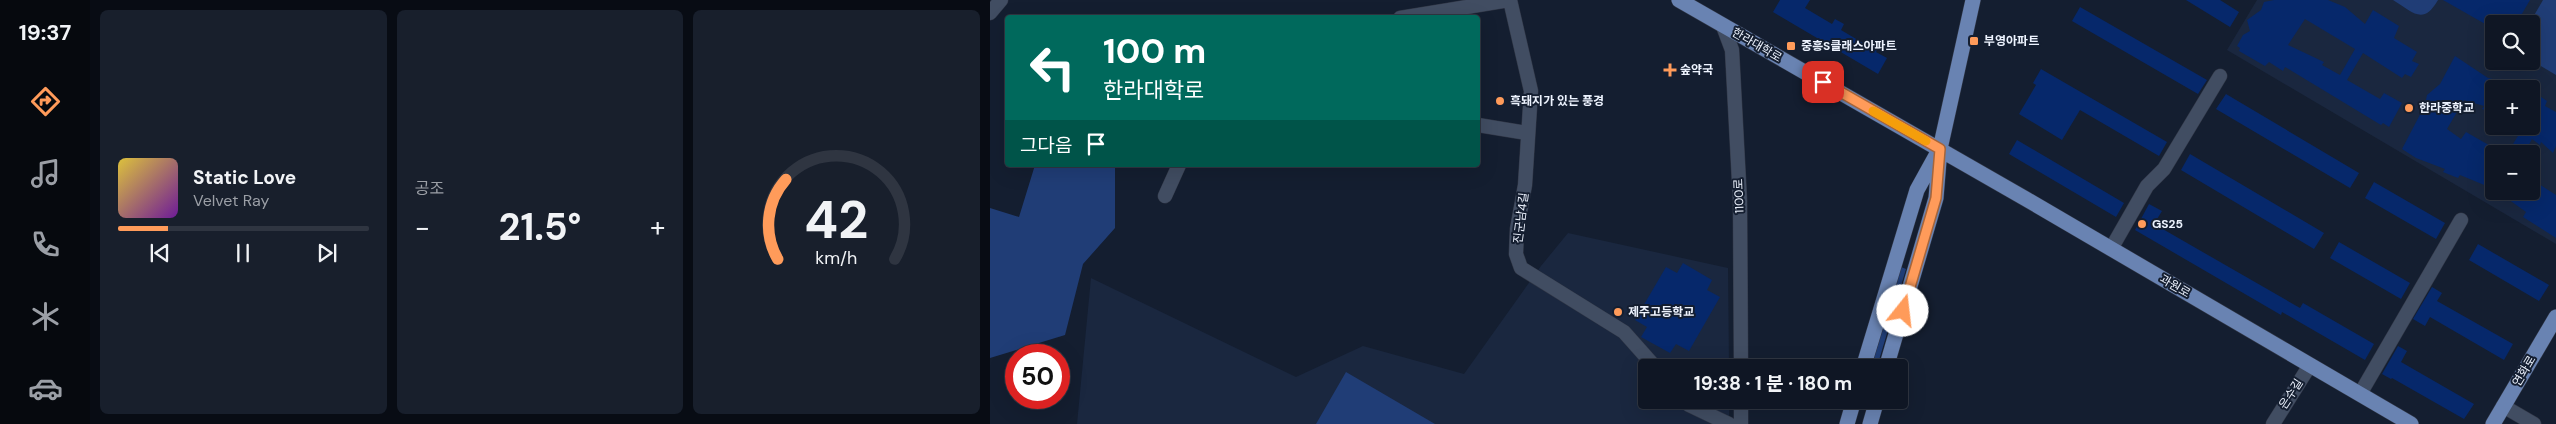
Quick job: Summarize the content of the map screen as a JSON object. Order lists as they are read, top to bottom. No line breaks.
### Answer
{"streets":{"main road":["한라대학로","과원로","연화로"],"street":["1100로","진군남4길","은수길"]},"crossings":[["한라대학로","1100로"],["한라대학로","과원로"],["과원로","은수길"]],"places":{"transit":["부영아파트","중흥S클래스아파트"],"health":["숲약국"],"other":["흑돼지가 있는 풍경","한라중학교","GS25","제주고등학교"]},"page":{"tabs":"19:37","tile":"공조","map_buttons":["+","−"],"turn":["100 m","한라대학로"],"then":"그다음","song":["Static Love","Velvet Ray"],"heat":["−","21.5°","+"],"limit":"50","trip":"19:38 · 1 분 · 180 m","gauge":["42","km/h"]}}
